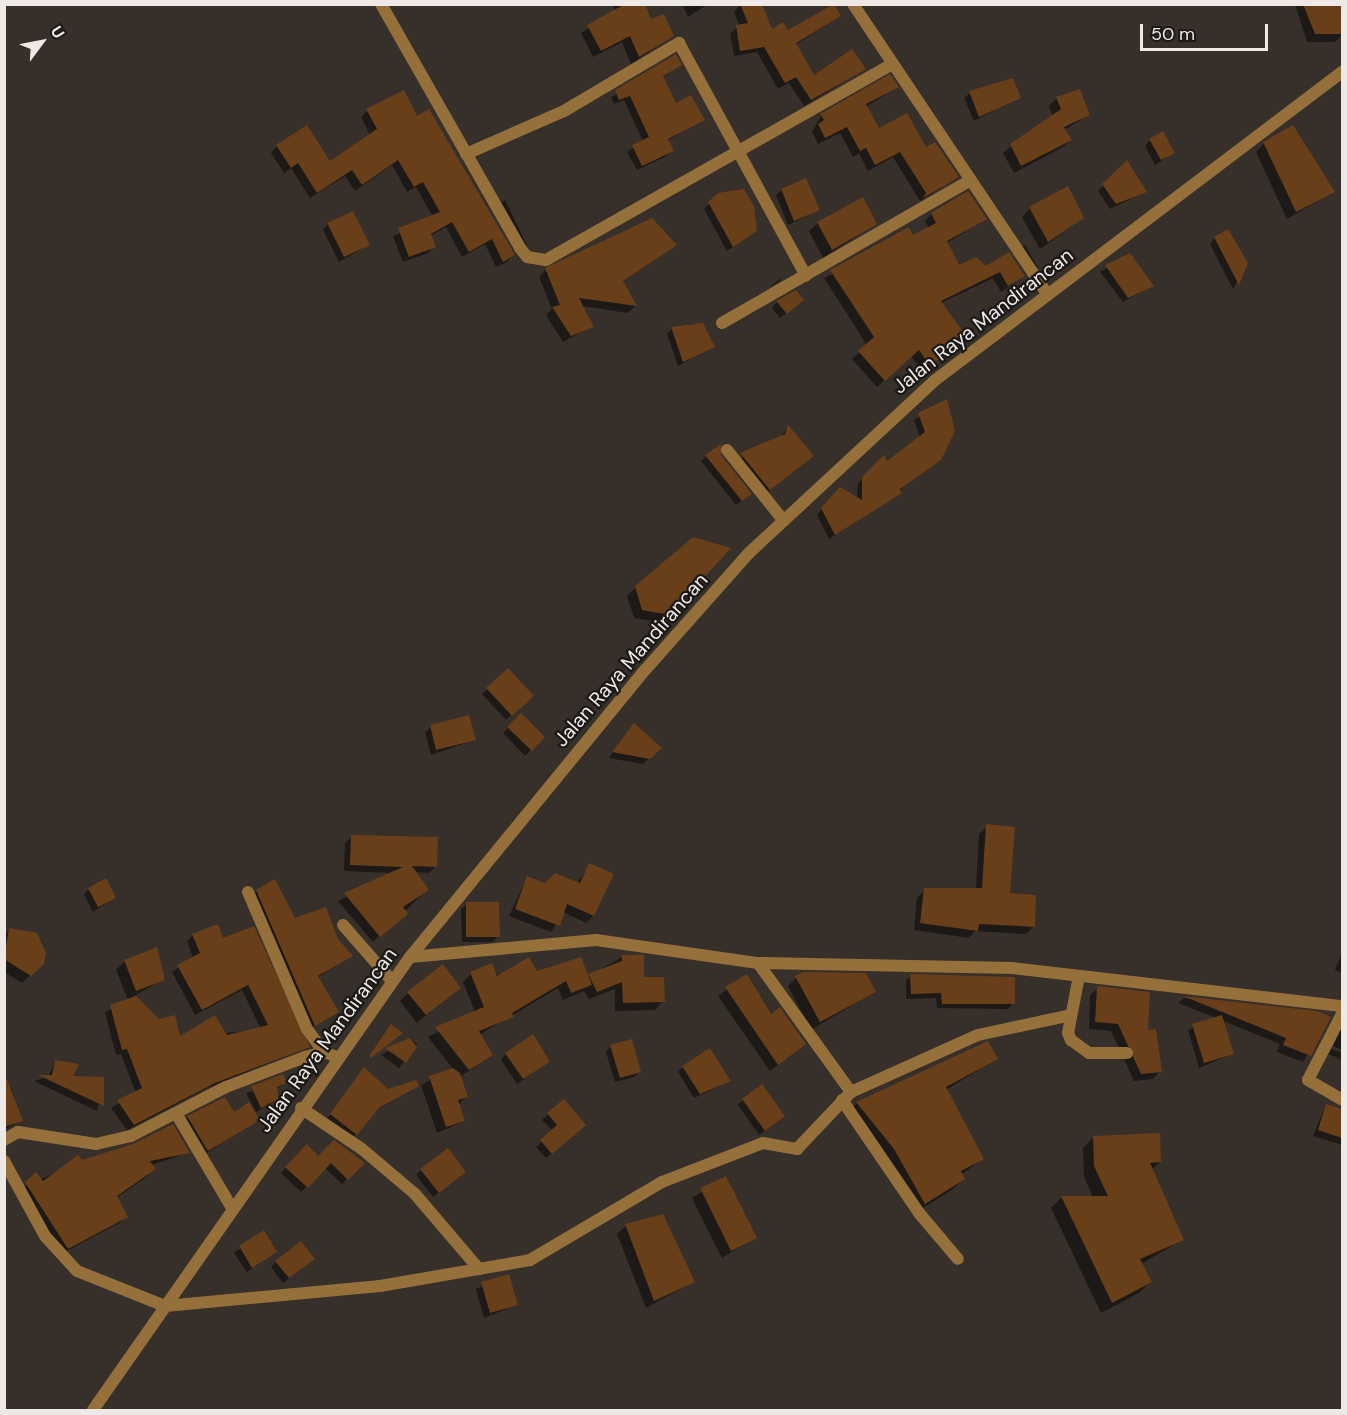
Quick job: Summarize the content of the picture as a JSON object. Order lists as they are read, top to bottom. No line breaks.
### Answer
{"streets":{"street":["Jalan Raya Mandirancan"]},"scale_bar":"50 m","north":"top right"}
